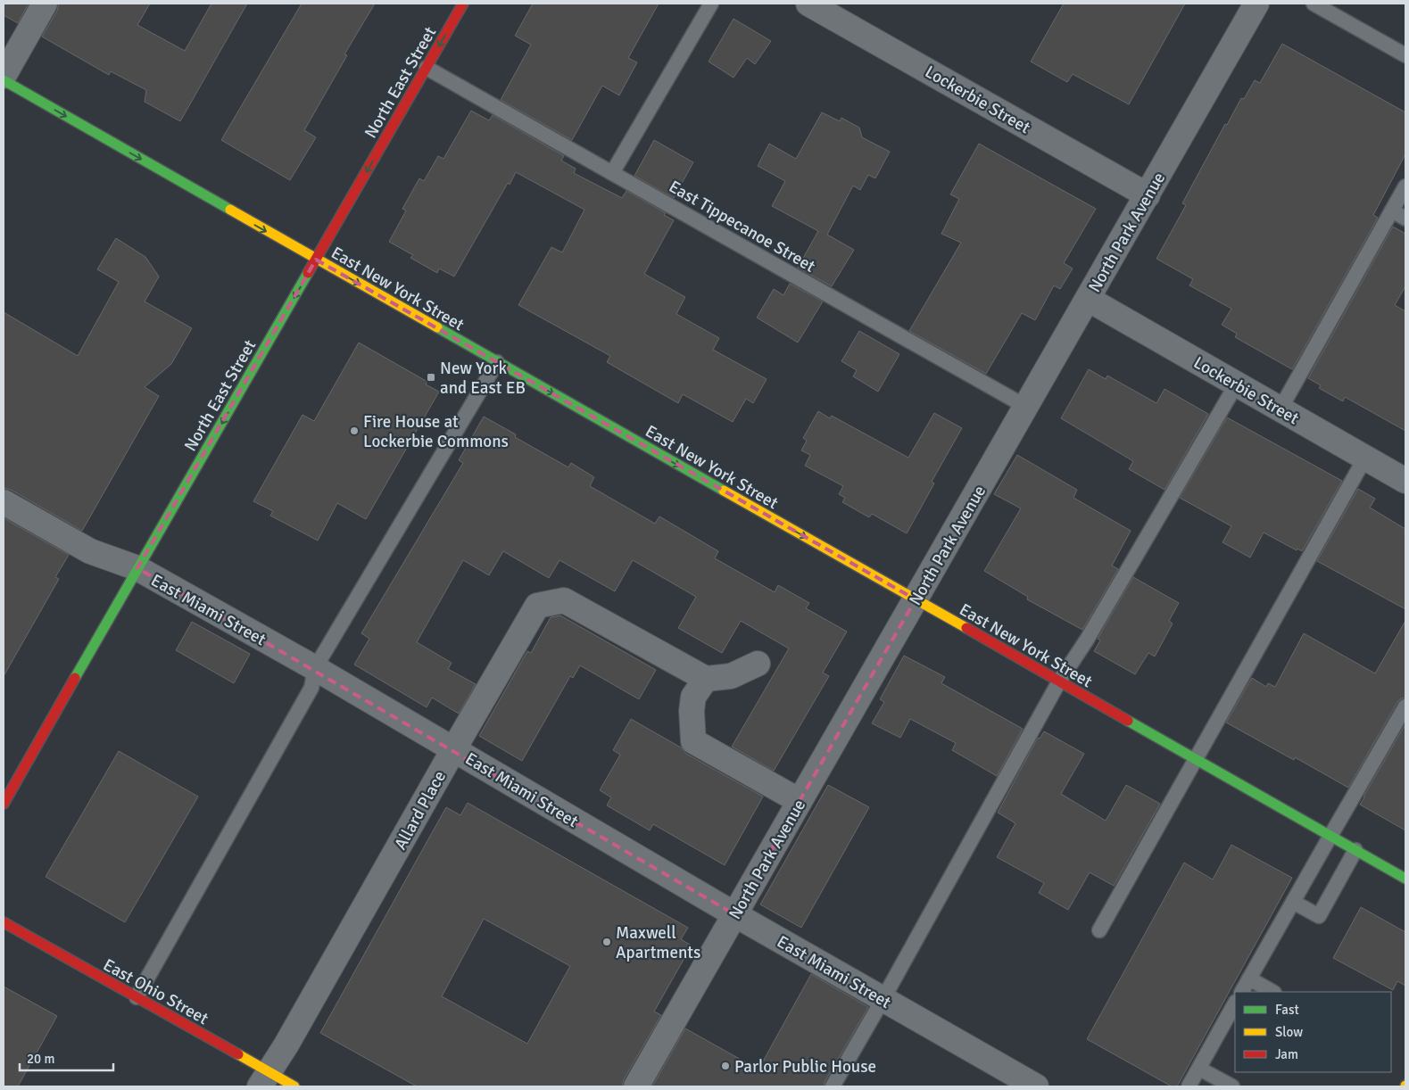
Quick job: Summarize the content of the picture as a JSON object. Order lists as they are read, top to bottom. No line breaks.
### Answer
{"streets":{"main road":["North East Street","East New York Street","East Ohio Street"],"street":["Lockerbie Street","North Park Avenue","East Miami Street","Allard Place"],"lane":["East Tippecanoe Street"]},"crossings":[["North East Street","East Tippecanoe Street"],["North East Street","East New York Street"],["North East Street","East Miami Street"],["Lockerbie Street","North Park Avenue"],["East Tippecanoe Street","North Park Avenue"],["North Park Avenue","East New York Street"],["North Park Avenue","East Miami Street"],["East Miami Street","Allard Place"],["Allard Place","East Ohio Street"]],"one_way":["North East Street","East New York Street"],"places":{"transit":["New York and East EB"],"other":["Fire House at Lockerbie Commons","Maxwell Apartments","Parlor Public House"]},"legend":["Fast","Slow","Jam"],"scale_bar":"20 m"}
